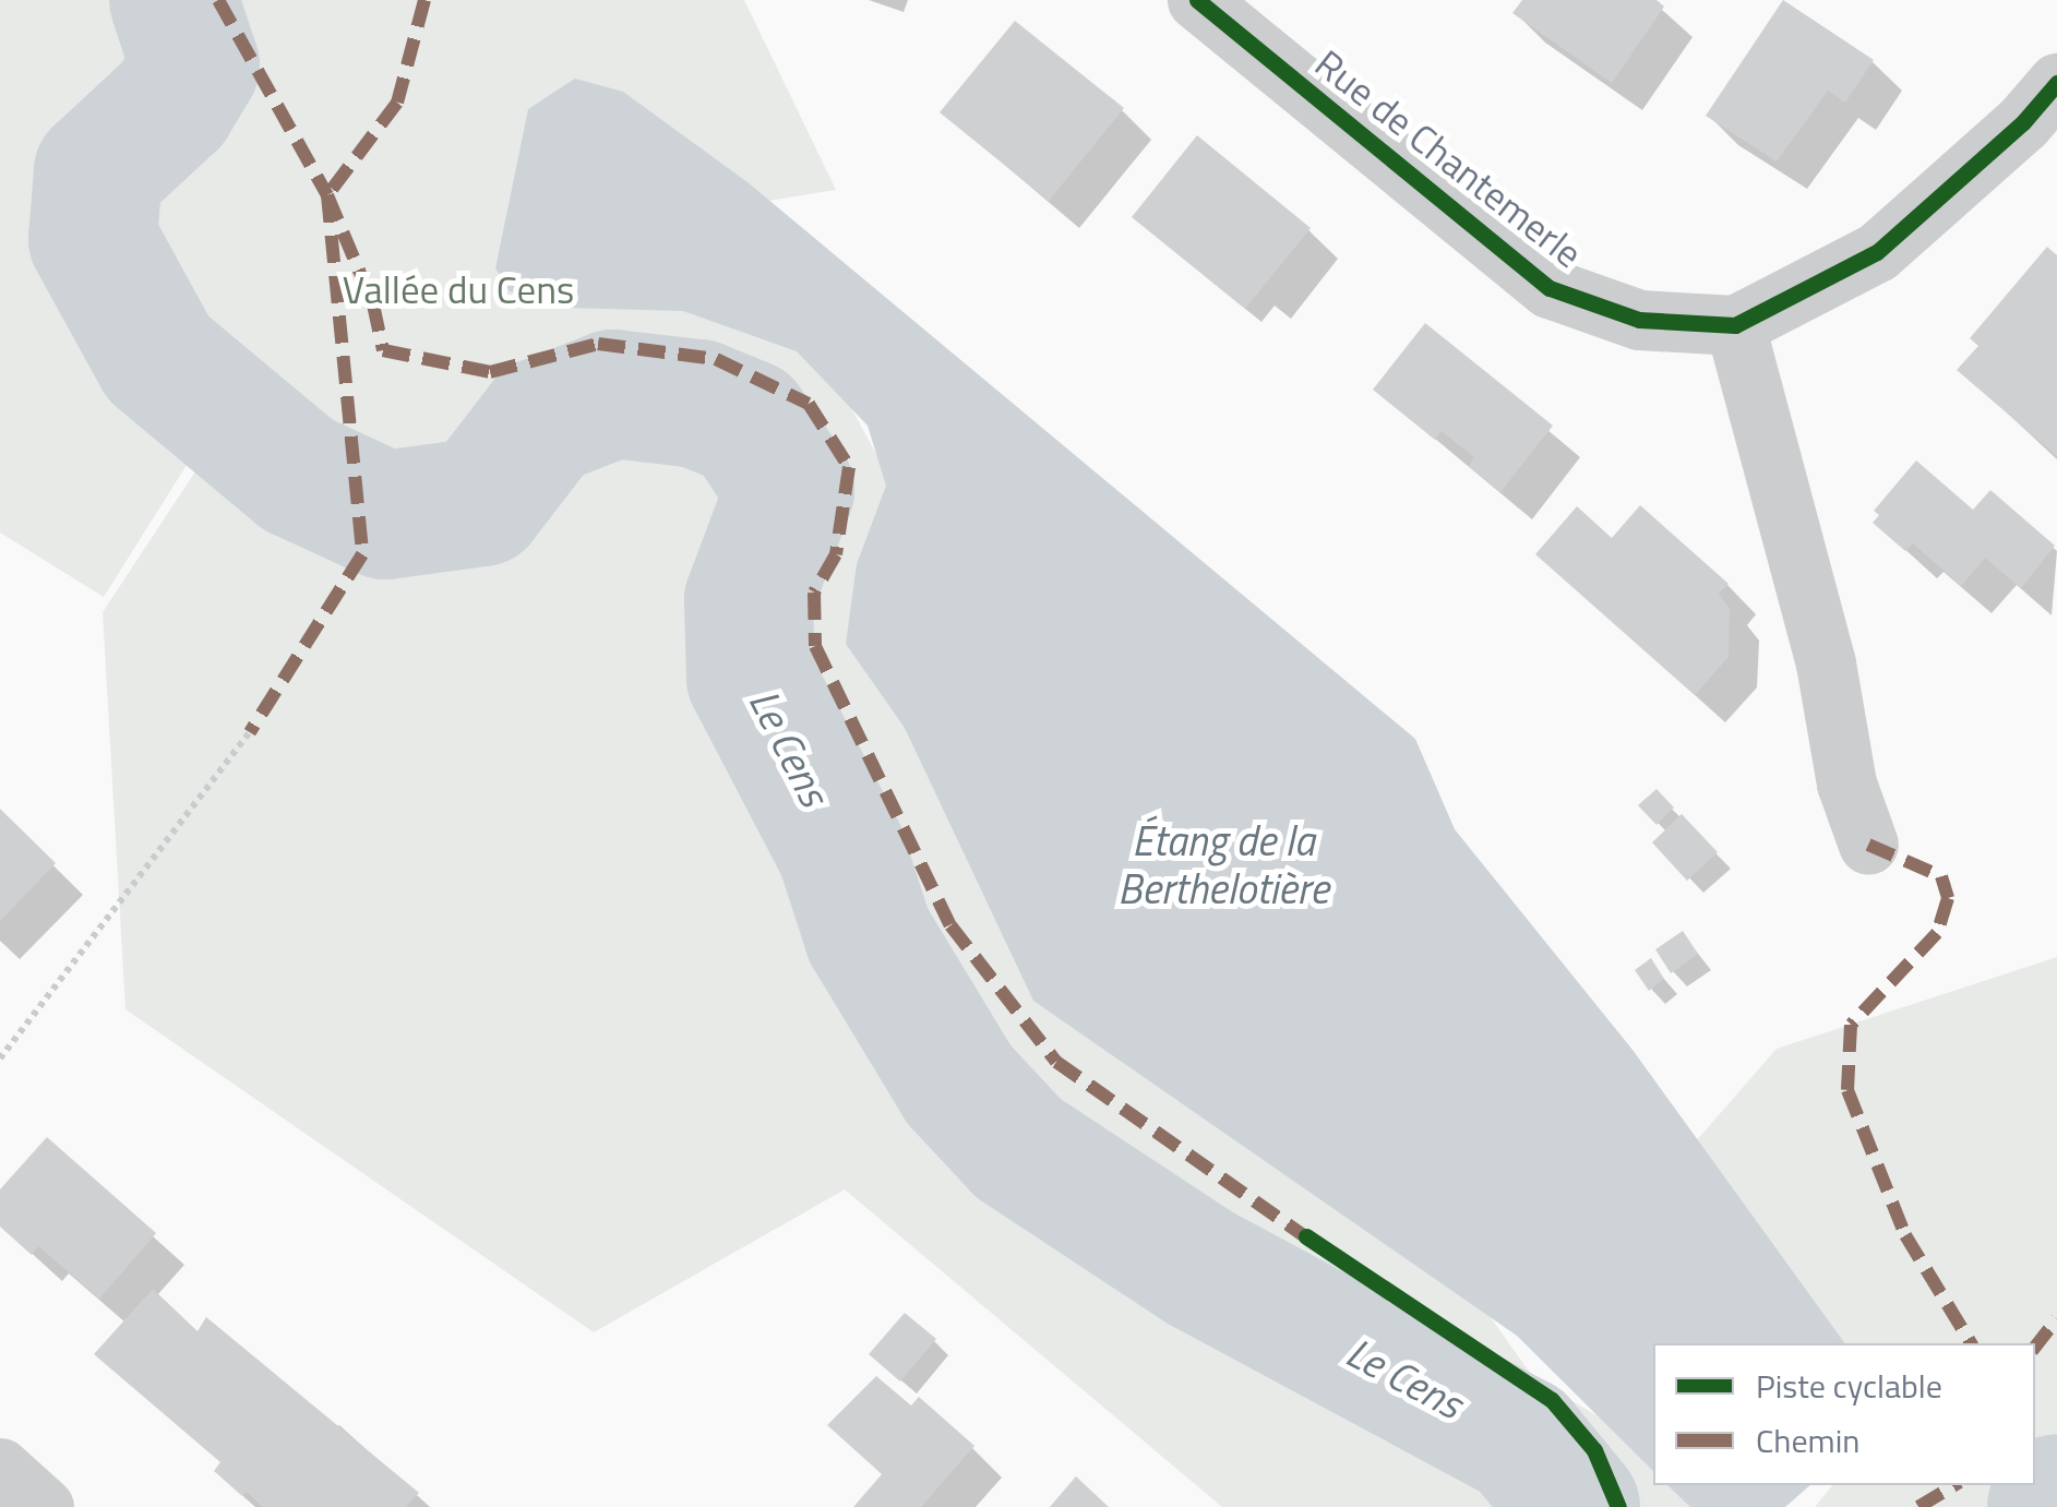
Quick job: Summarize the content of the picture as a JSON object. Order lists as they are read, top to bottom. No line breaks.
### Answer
{"streets":{"street":["Rue de Chantemerle"]},"water":["Le Cens","Étang de la Berthelotière"],"parks":["Vallée du Cens"],"legend":["Piste cyclable","Chemin"]}
